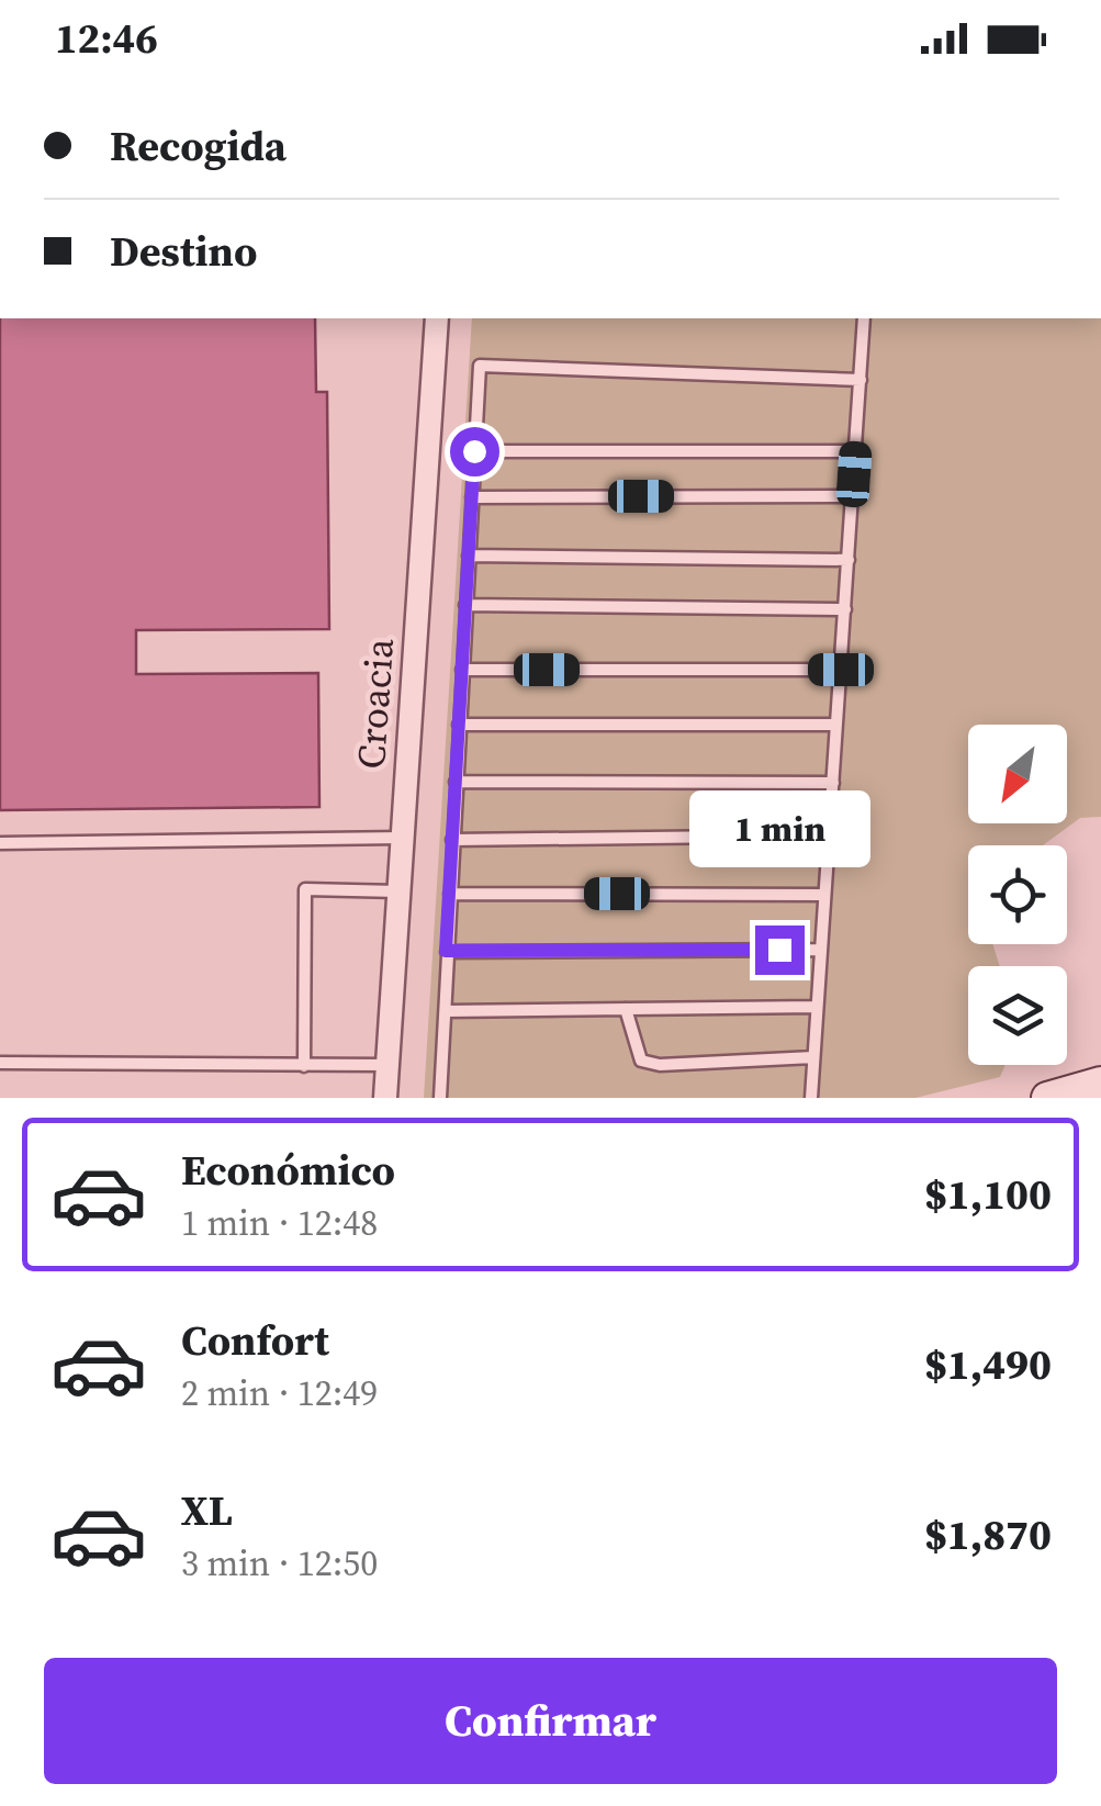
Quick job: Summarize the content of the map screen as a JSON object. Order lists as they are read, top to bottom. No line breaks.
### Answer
{"streets":{"street":["Croacia"]},"north":"bottom left","page":{"status":"12:46","banner":["Recogida","Destino"],"bubble":"1 min","list":[{"name":"Económico","note":"1 min · 12:48","value":"$1,100"},{"name":"Confort","note":"2 min · 12:49","value":"$1,490"},{"name":"XL","note":"3 min · 12:50","value":"$1,870"}],"buttons":"Confirmar"}}
